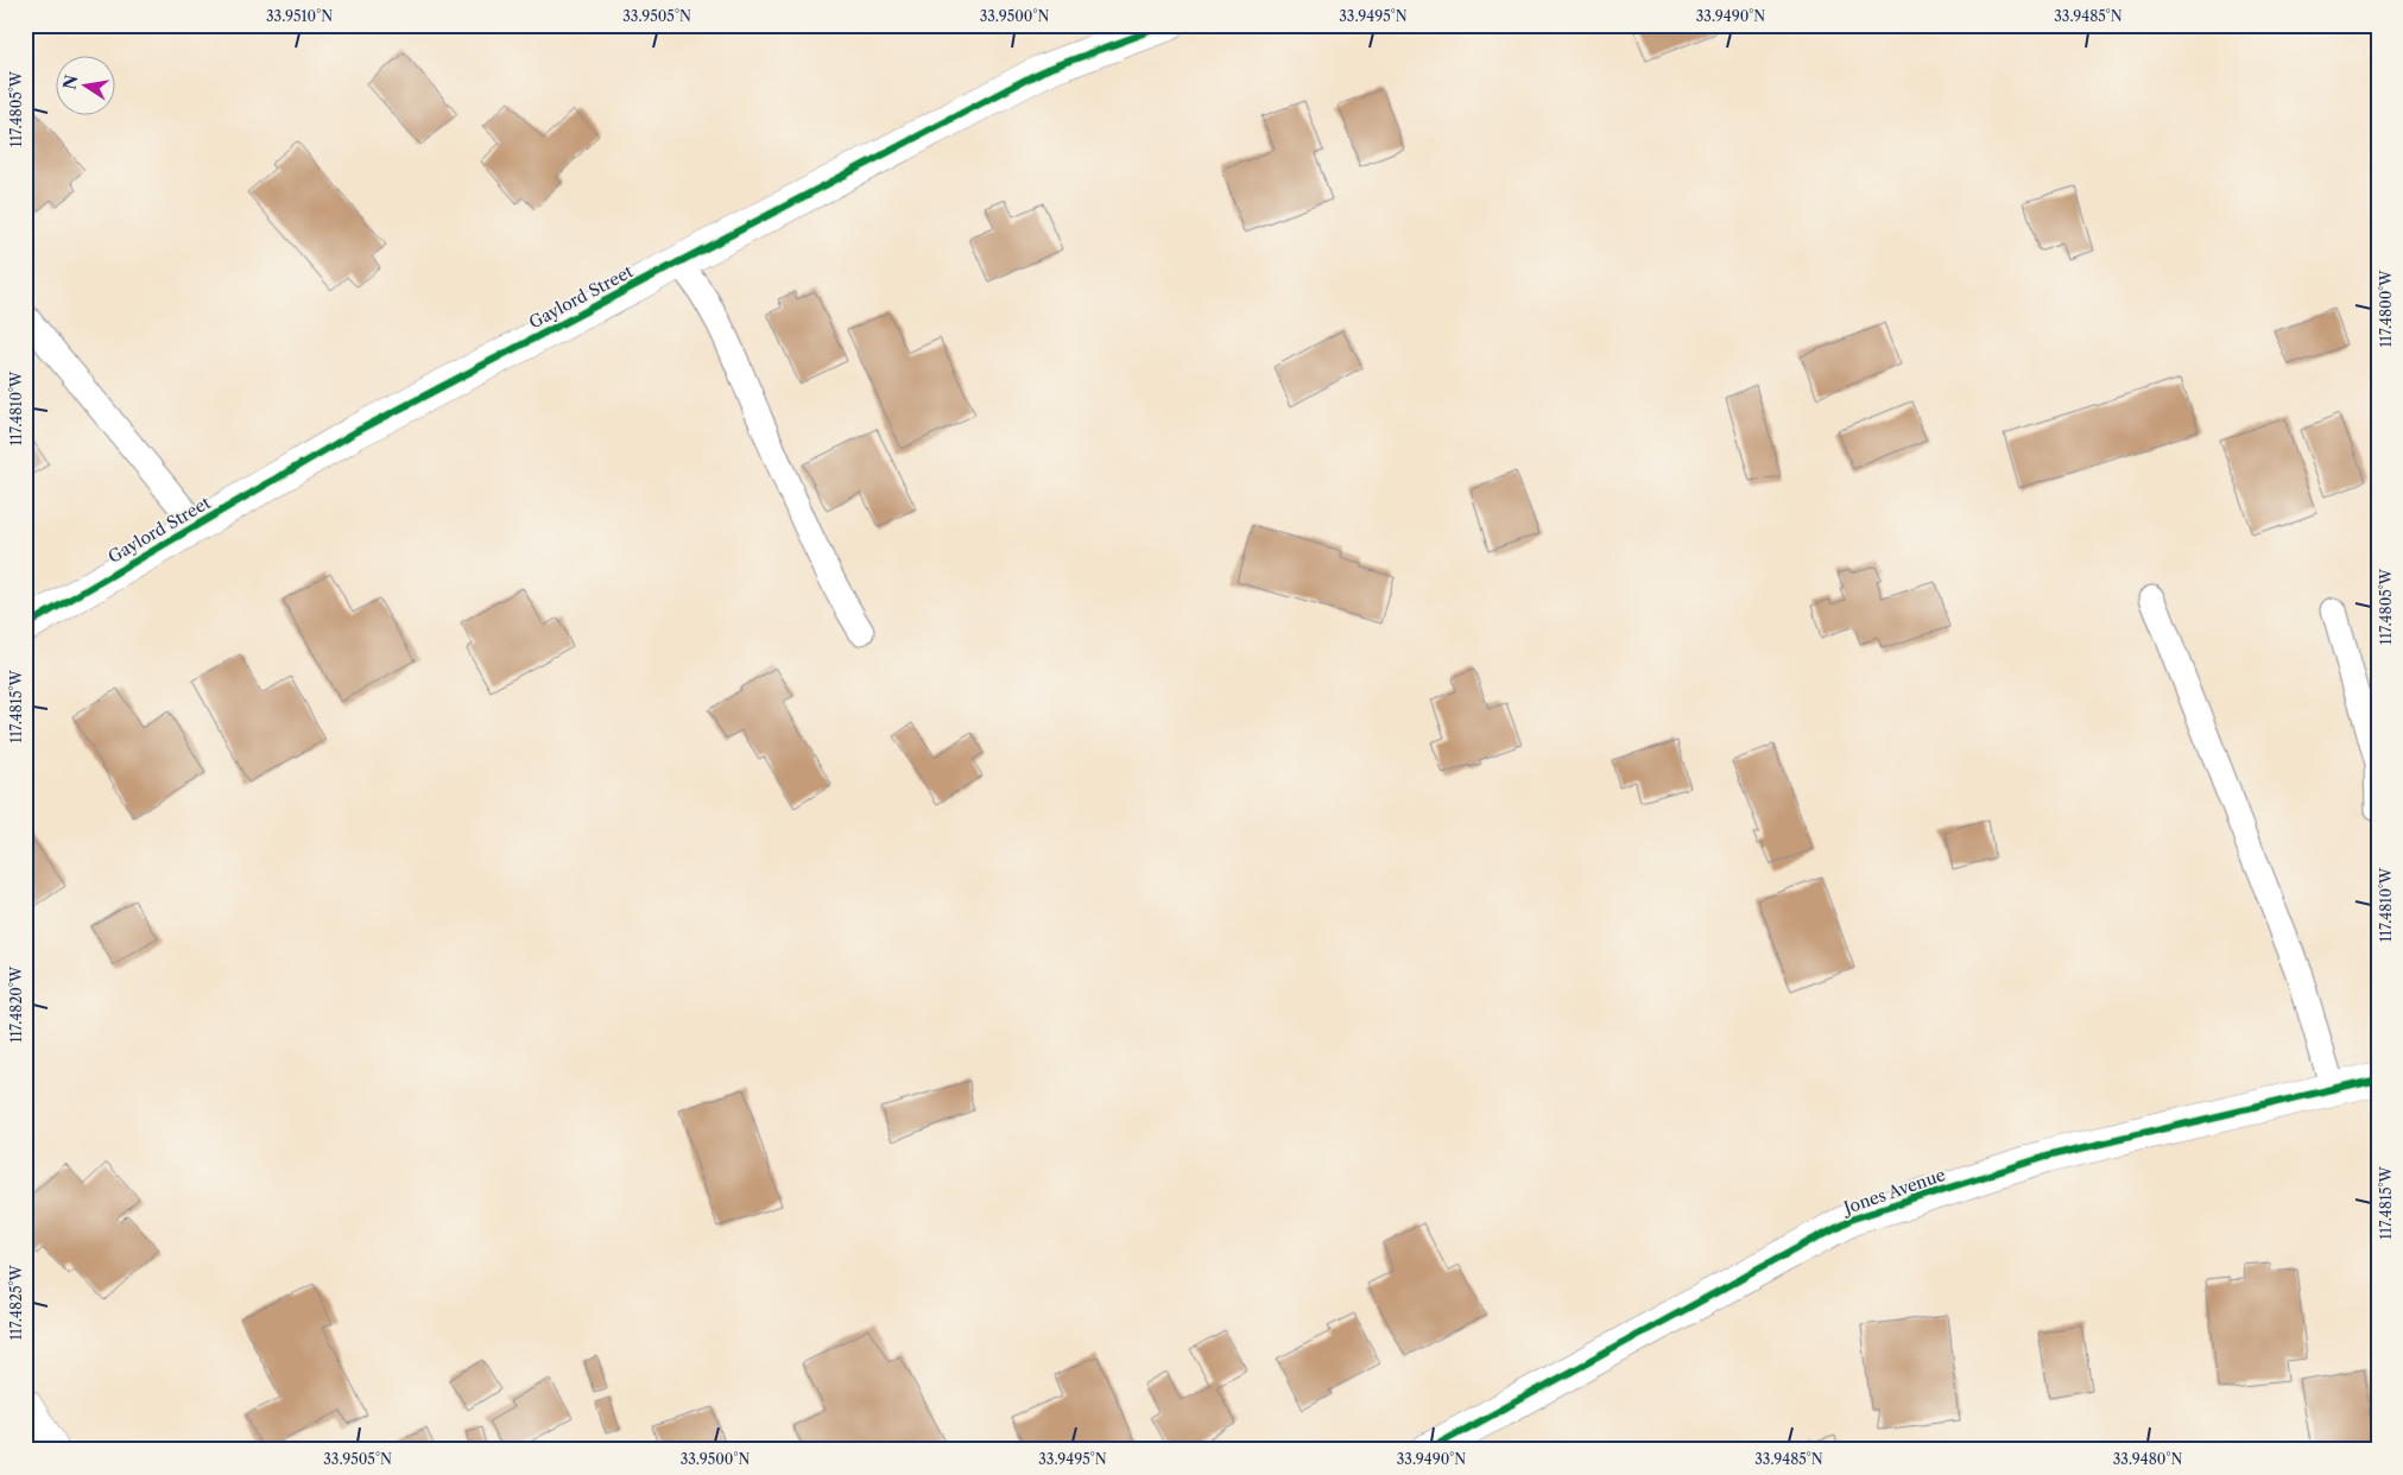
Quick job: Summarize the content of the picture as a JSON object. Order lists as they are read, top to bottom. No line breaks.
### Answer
{"streets":{"street":["Gaylord Street","Jones Avenue"]},"north":"left","coordinates":["33.9510°N","33.9505°N","33.9500°N","33.9495°N","33.9490°N","33.9485°N","117.4805°W","117.4800°W","117.4810°W","117.4815°W","117.4820°W","117.4825°W","33.9480°N"]}
